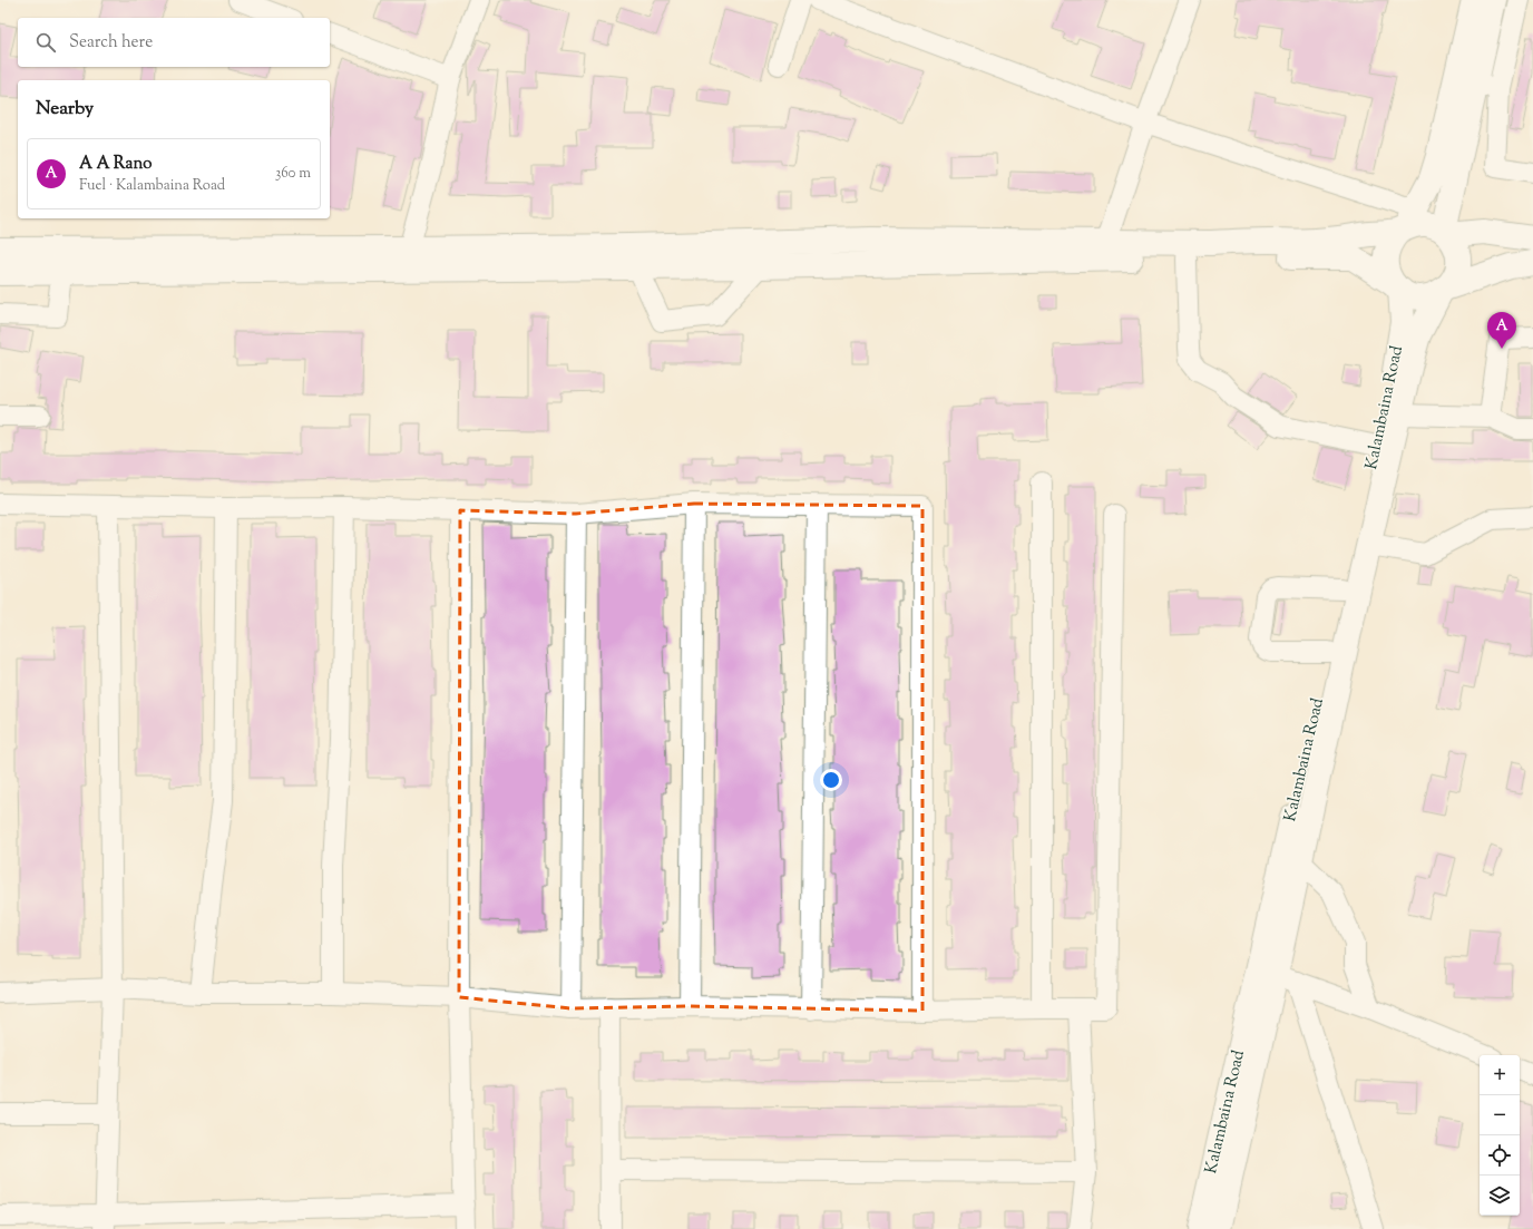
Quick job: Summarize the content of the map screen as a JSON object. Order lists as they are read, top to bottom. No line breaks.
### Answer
{"streets":{"main road":["Kalambaina Road"]},"page":{"search":"Search here","heading":"Nearby","list":[{"mark":"A","name":"A A Rano","note":"Fuel · Kalambaina Road","value":"360 m"}],"pins":"A","map_buttons":["+","−"]}}
